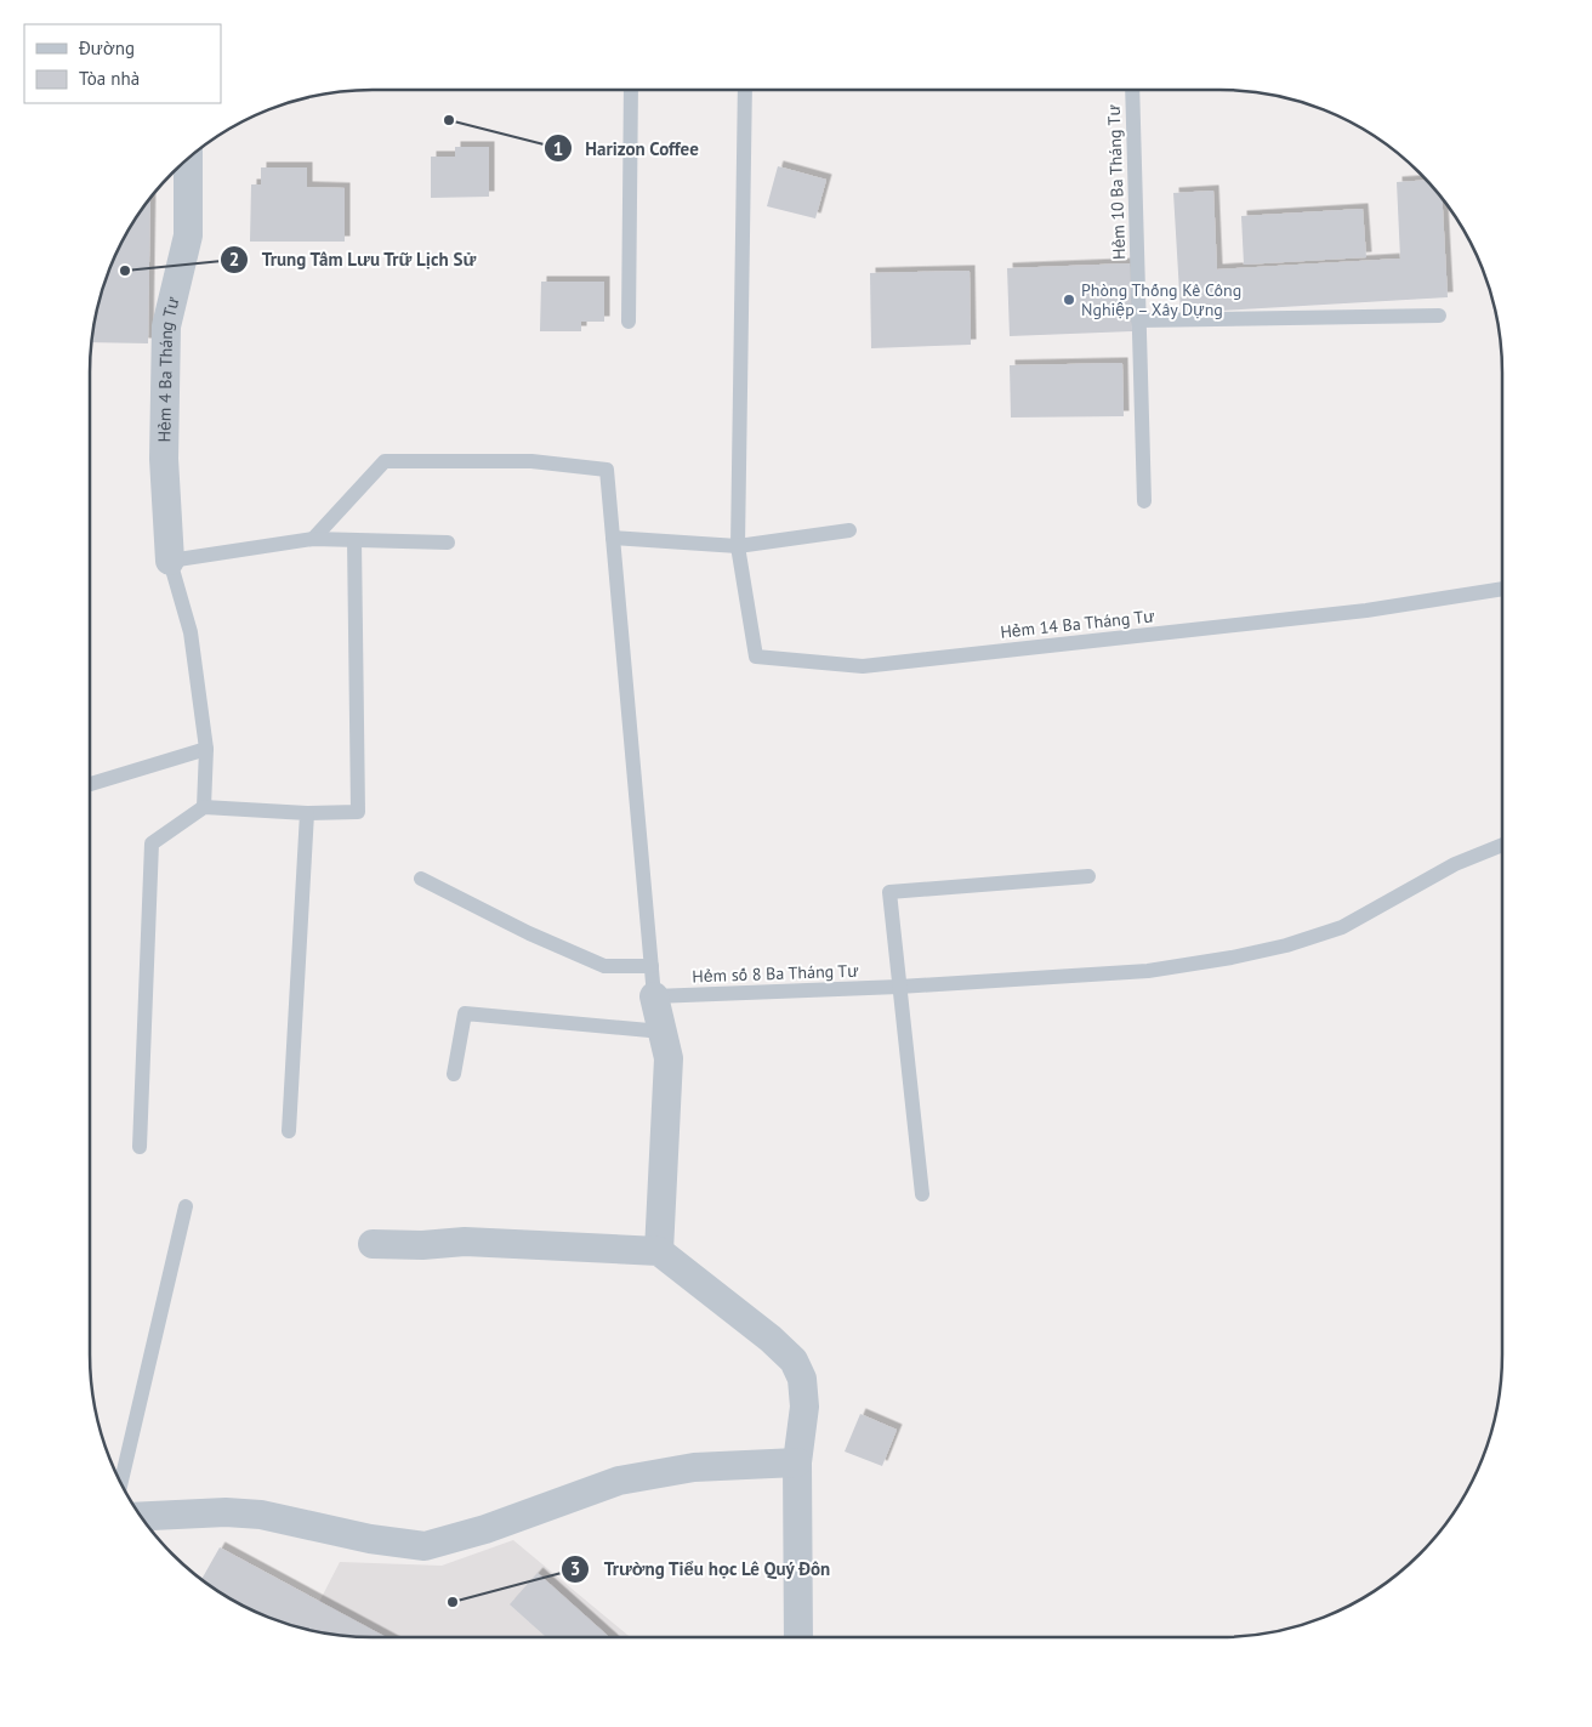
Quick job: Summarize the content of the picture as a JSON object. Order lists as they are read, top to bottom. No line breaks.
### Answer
{"streets":{"street":["Hẻm 4 Ba Tháng Tư"],"lane":["Hẻm 10 Ba Tháng Tư","Hẻm 14 Ba Tháng Tư","Hẻm số 8 Ba Tháng Tư"]},"places":["Harizon Coffee","Trung Tâm Lưu Trữ Lịch Sử","Phòng Thống Kê Công Nghiệp – Xây Dựng","Trường Tiểu học Lê Quý Đôn"],"legend":["Đường","Tòa nhà"]}
